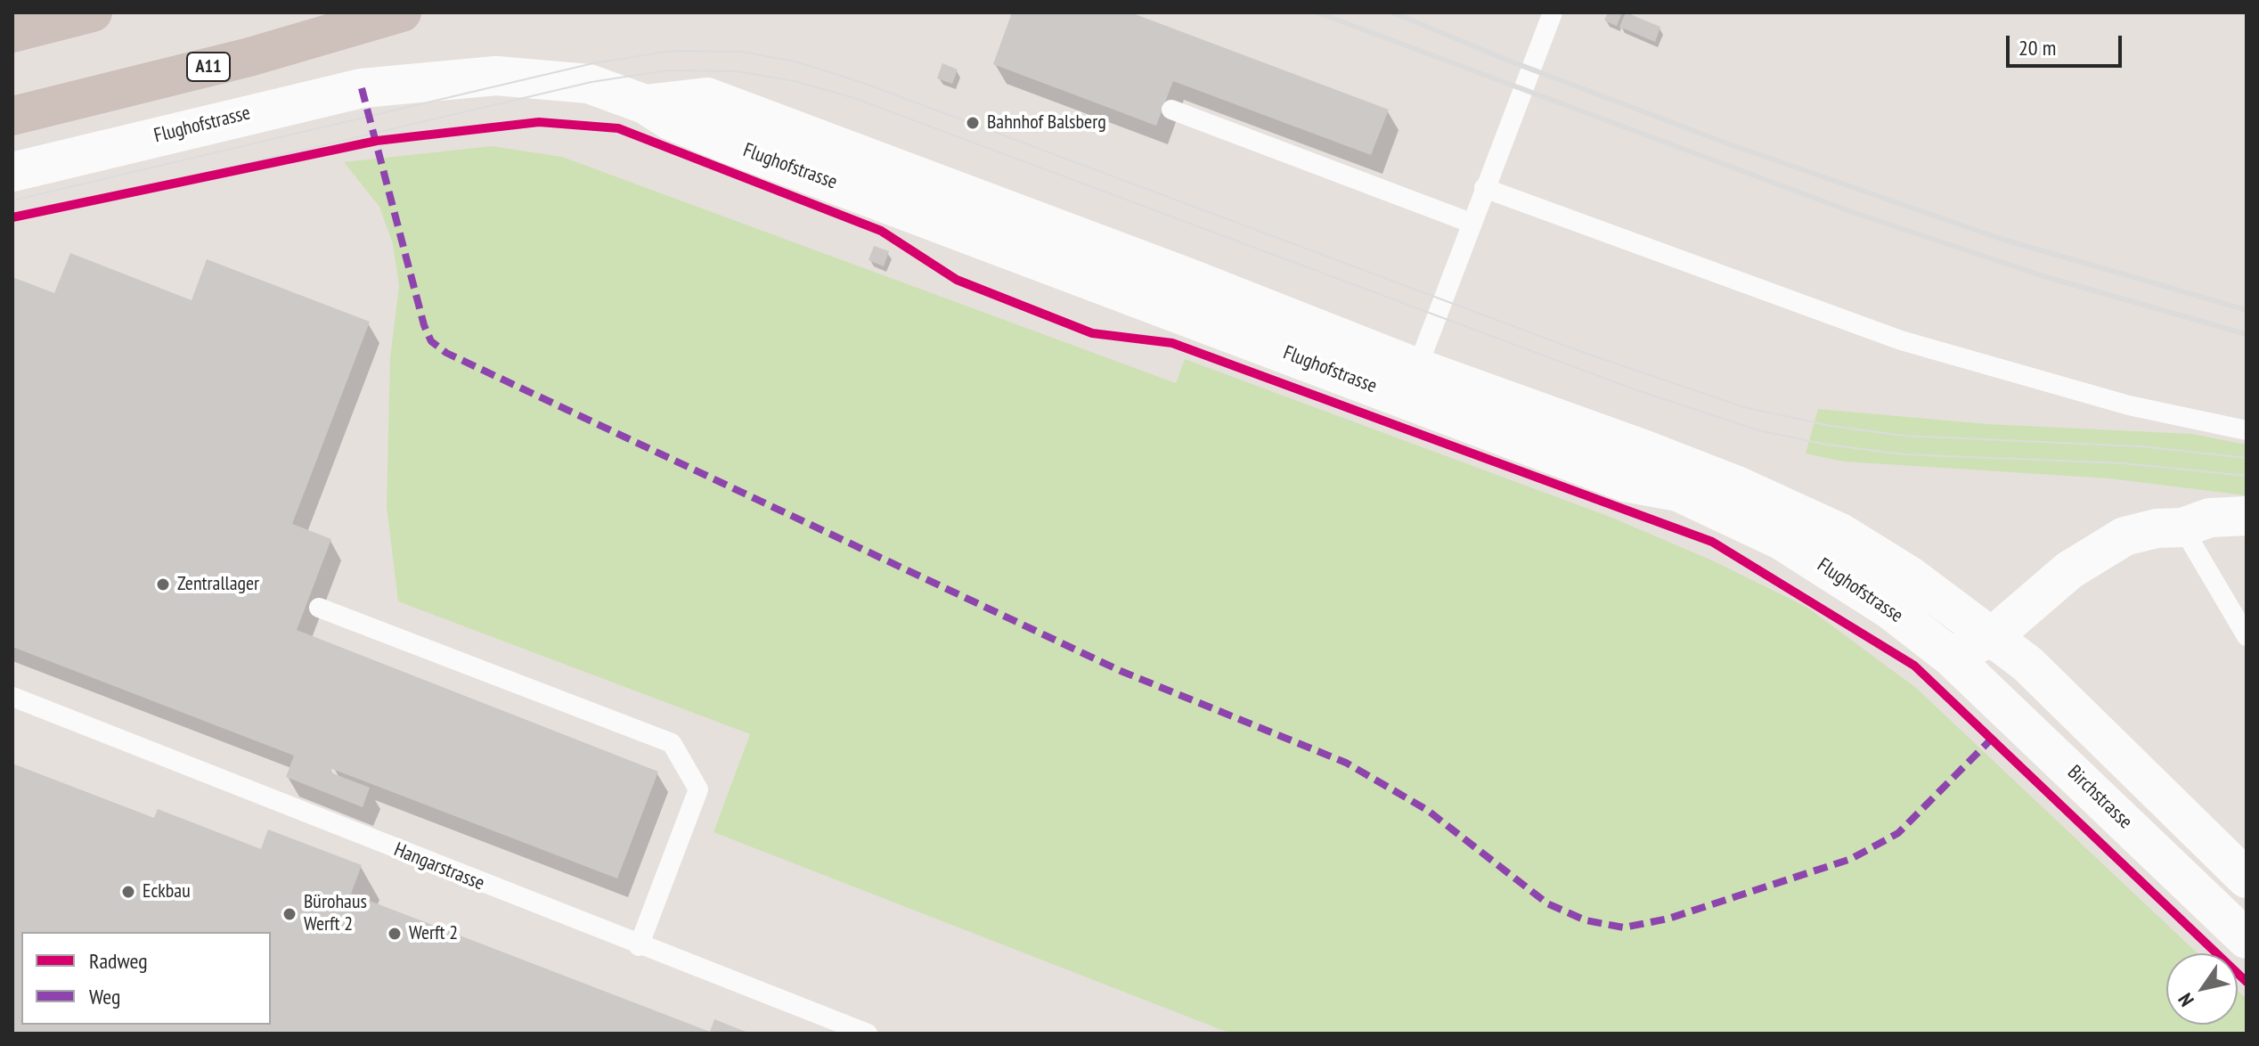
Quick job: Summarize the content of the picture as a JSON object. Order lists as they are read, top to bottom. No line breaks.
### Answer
{"streets":{"highway":["A11"],"main road":["Flughofstrasse","Birchstrasse"],"lane":["Hangarstrasse"]},"crossings":[["Flughofstrasse","Birchstrasse"]],"places":["Bahnhof Balsberg","Zentrallager","Eckbau","Bürohaus Werft 2","Werft 2"],"legend":["Radweg","Weg"],"scale_bar":"20 m","north":"bottom left"}
